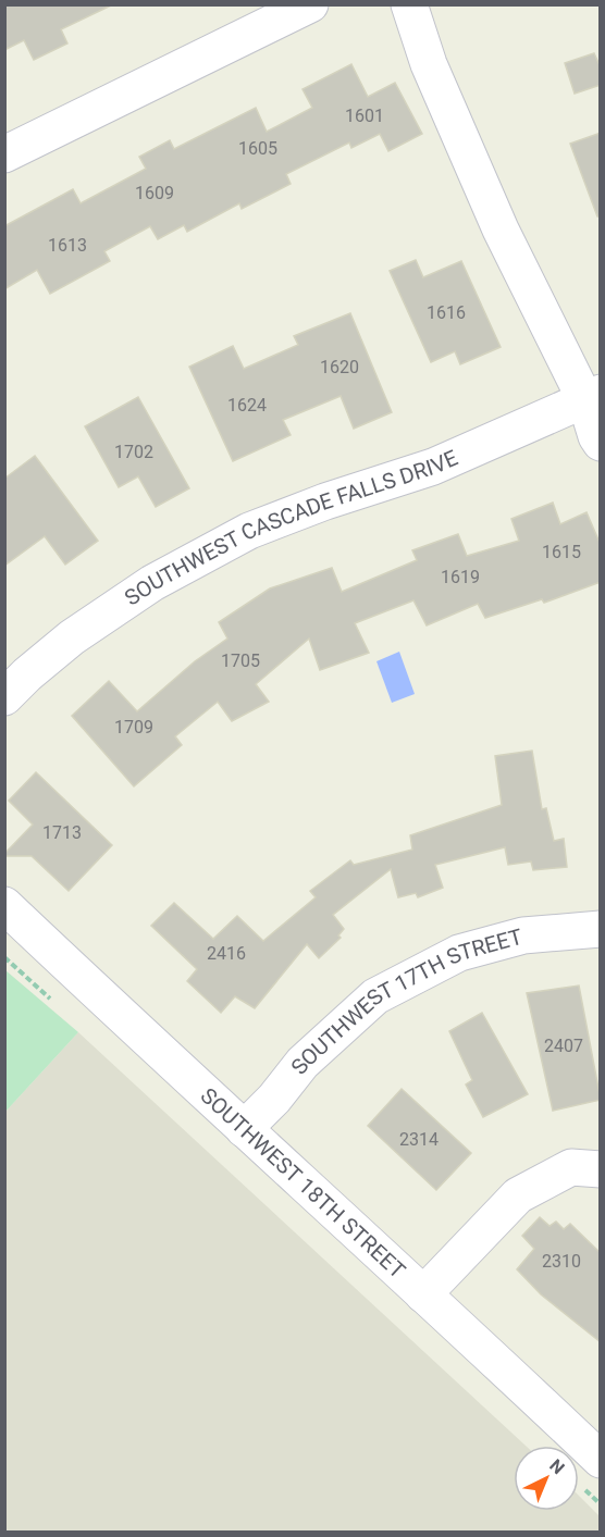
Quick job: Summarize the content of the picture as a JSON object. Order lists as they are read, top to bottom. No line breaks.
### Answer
{"streets":{"street":["SOUTHWEST CASCADE FALLS DRIVE","SOUTHWEST 17TH STREET","SOUTHWEST 18TH STREET"]},"crossings":[["SOUTHWEST 17TH STREET","SOUTHWEST 18TH STREET"]],"house_numbers":["1601","1605","1609","1613","1616","1620","1624","1702","1615","1619","1705","1709","1713","2416","2407","2314","2310"],"north":"top right"}
